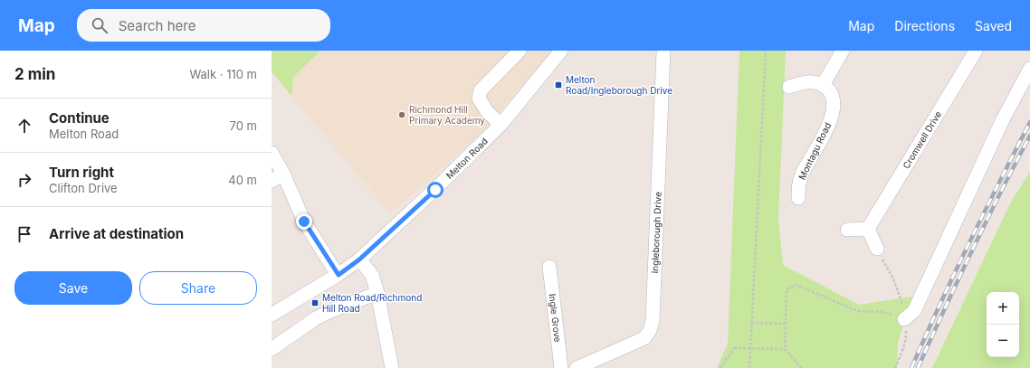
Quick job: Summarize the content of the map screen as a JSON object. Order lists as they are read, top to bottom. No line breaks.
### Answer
{"streets":{"street":["Cromwell Drive","Montagu Road","Melton Road","Ingleborough Drive","Ingle Grove"]},"places":{"transit":["Melton Road/Ingleborough Drive","Melton Road/Richmond Hill Road"],"other":["Richmond Hill Primary Academy"]},"page":{"header":"Map","search":"Search here","nav":["Map","Directions","Saved"],"heading":["2 min","Walk · 110 m"],"list":[["Continue","Melton Road","70 m"],["Turn right","Clifton Drive","40 m"],"Arrive at destination"],"buttons":["Save","Share"],"map_buttons":["+","−"]}}
